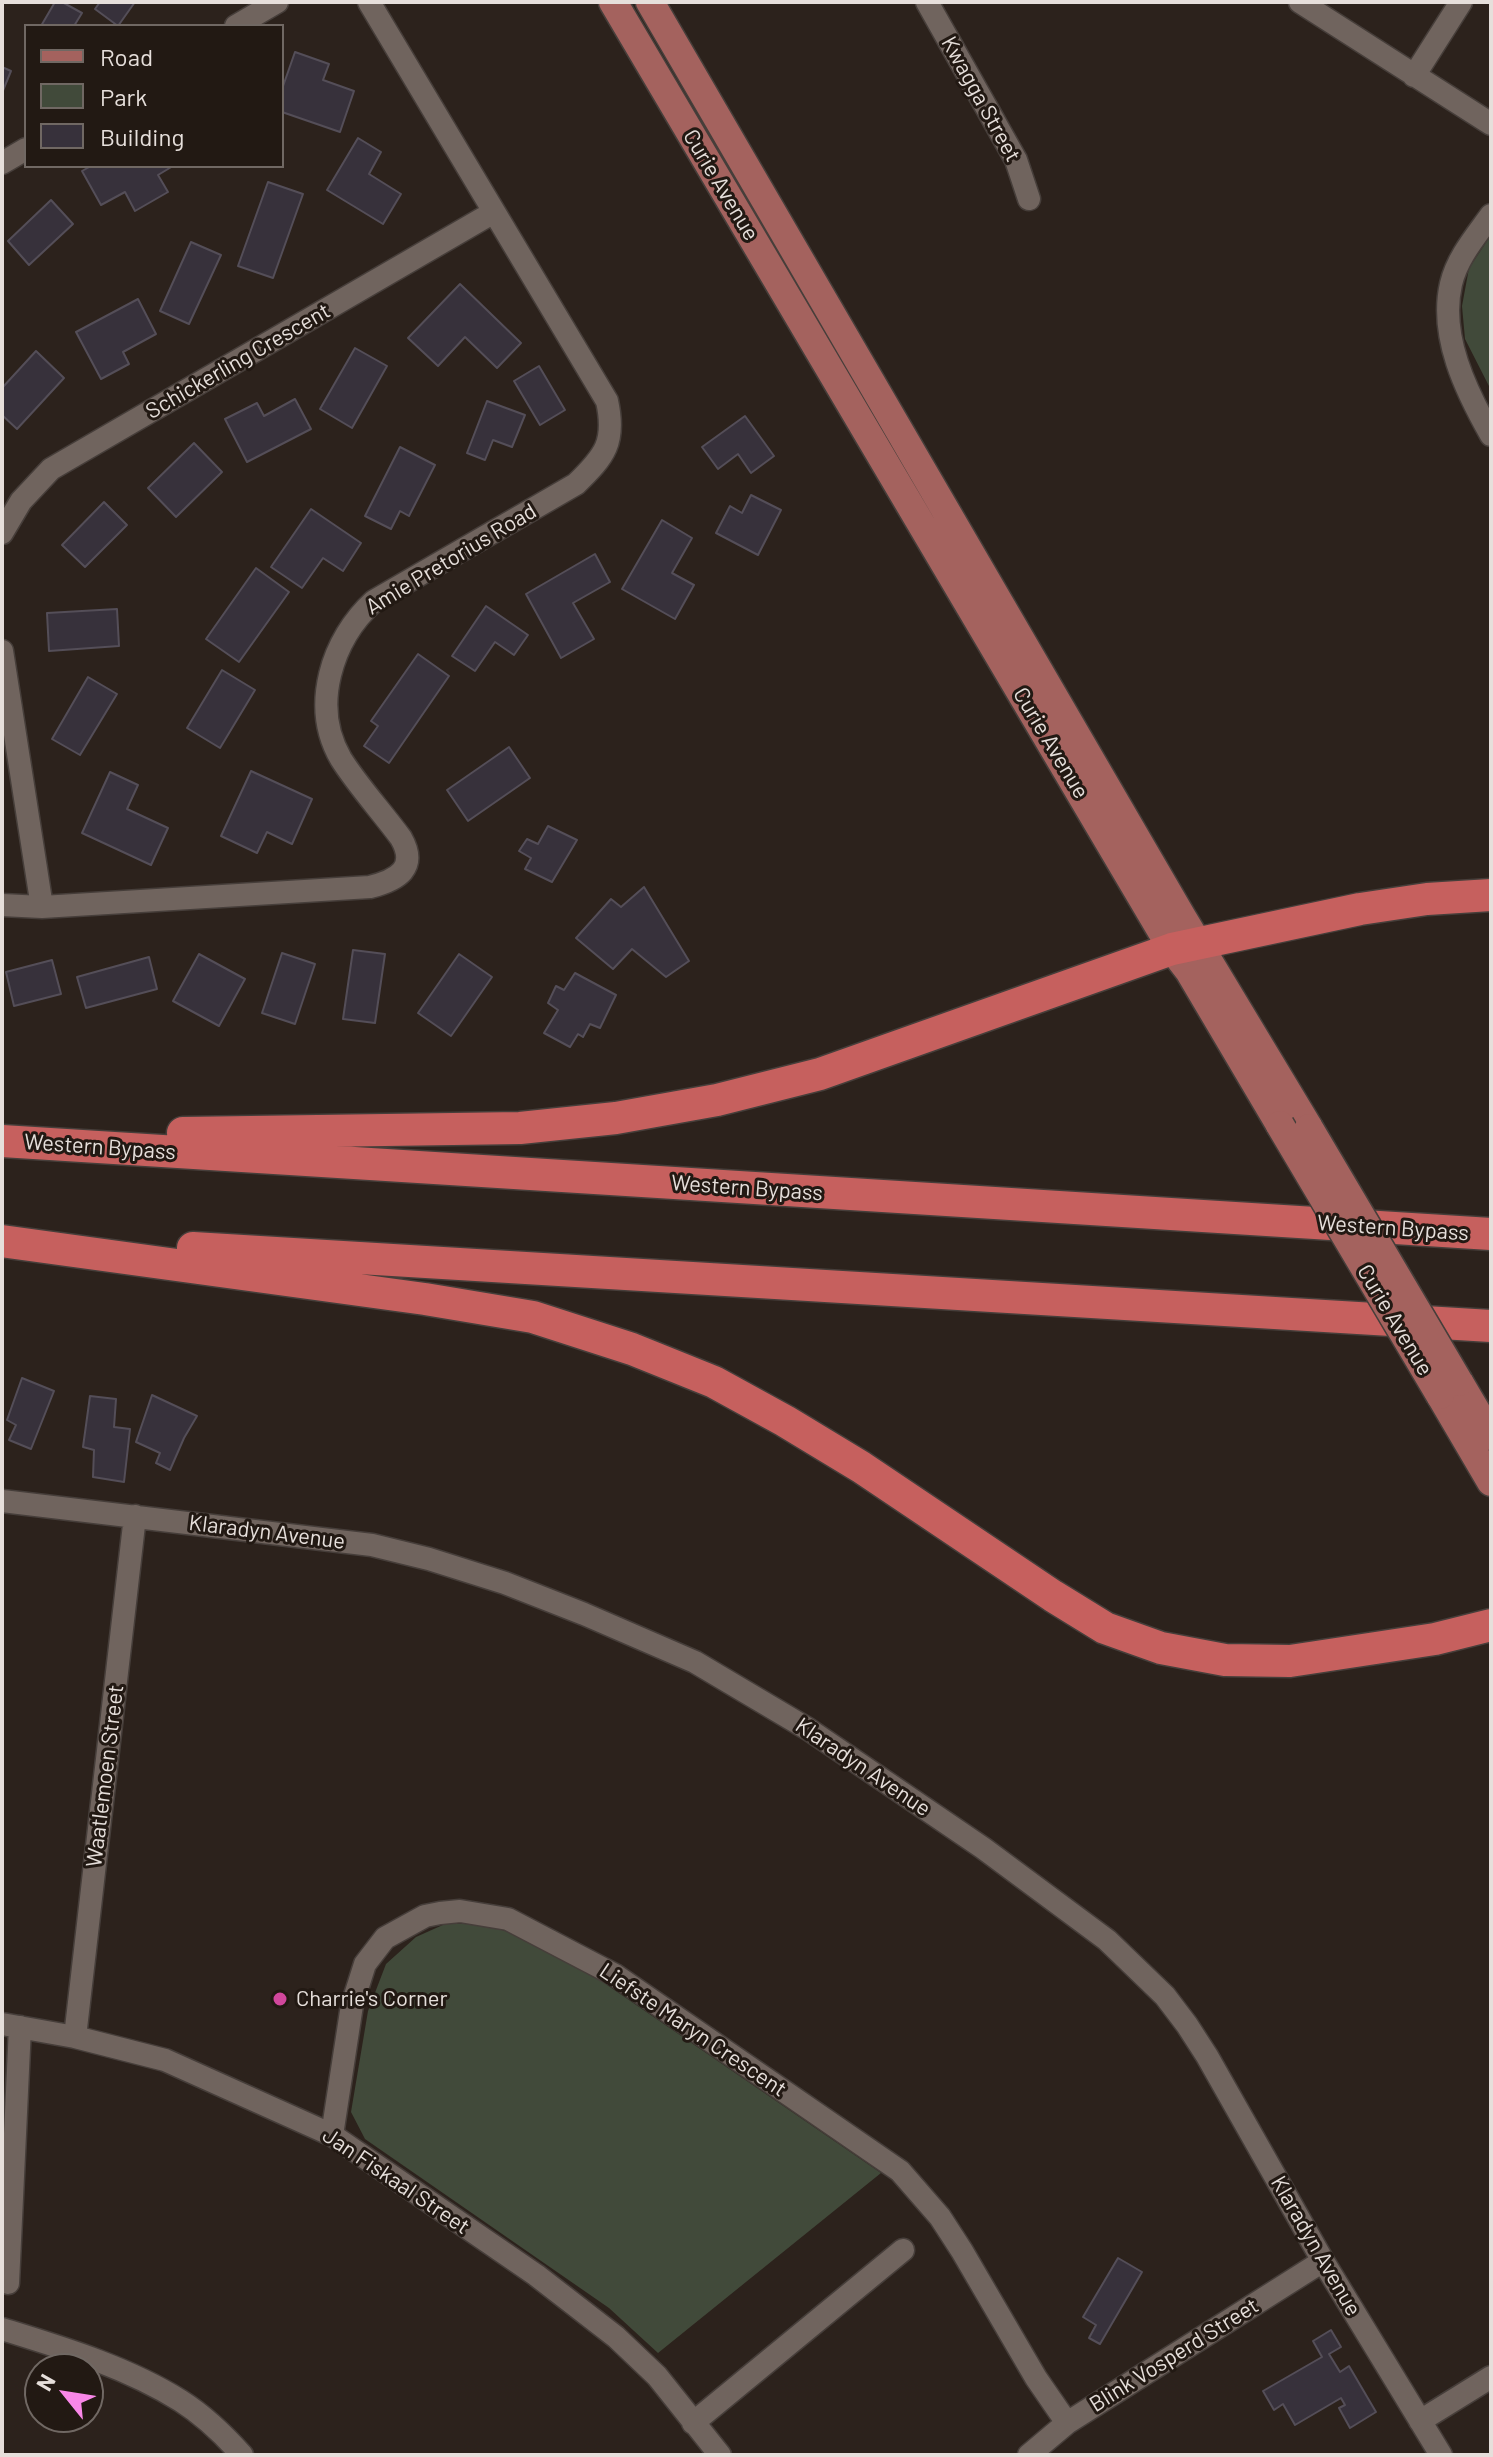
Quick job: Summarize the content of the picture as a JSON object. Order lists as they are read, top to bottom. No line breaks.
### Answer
{"streets":{"highway":["Western Bypass"],"main road":["Curie Avenue"],"street":["Kwagga Street","Schickerling Crescent","Amie Pretorius Road","Klaradyn Avenue","Waatlemoen Street","Liefste Maryn Crescent","Jan Fiskaal Street","Blink Vosperd Street"]},"crossings":[["Schickerling Crescent","Amie Pretorius Road"],["Klaradyn Avenue","Waatlemoen Street"],["Klaradyn Avenue","Blink Vosperd Street"],["Waatlemoen Street","Jan Fiskaal Street"],["Liefste Maryn Crescent","Jan Fiskaal Street"],["Liefste Maryn Crescent","Blink Vosperd Street"]],"places":["Charrie's Corner"],"legend":["Road","Park","Building"],"north":"top left"}
